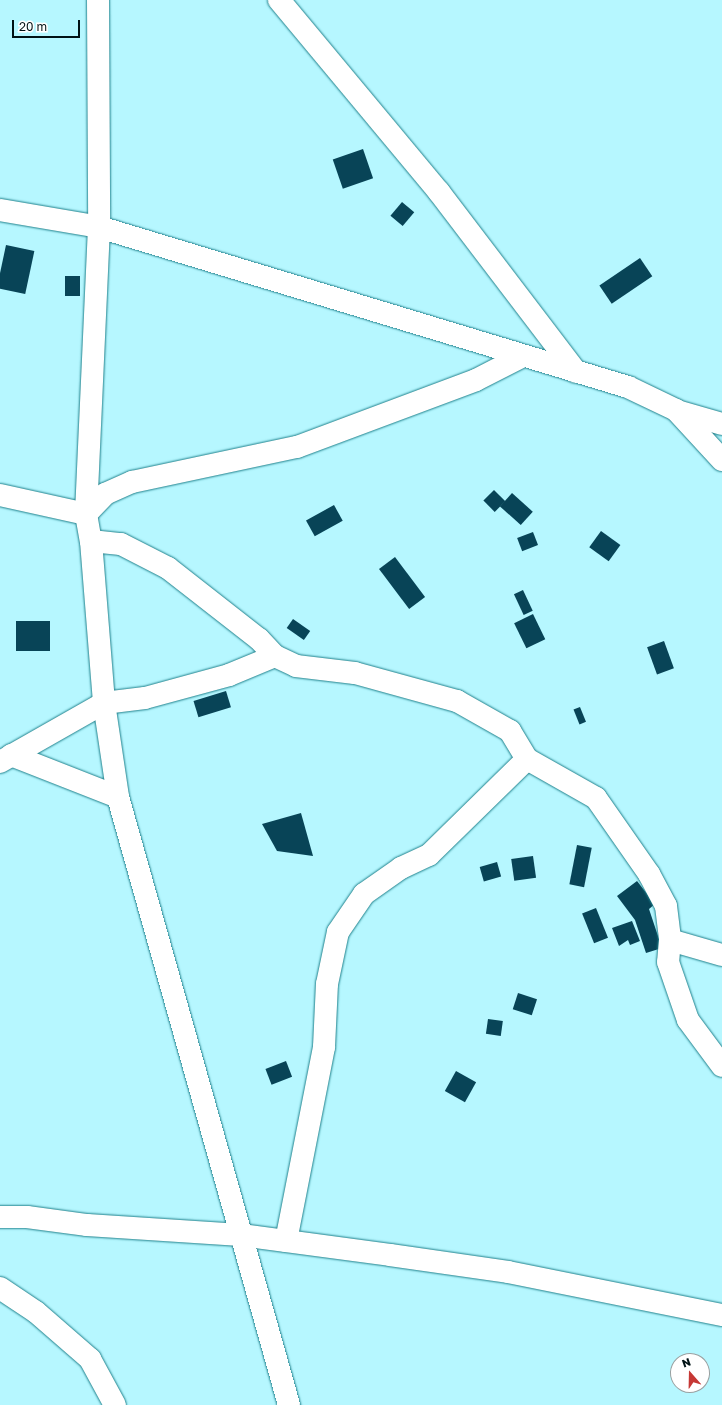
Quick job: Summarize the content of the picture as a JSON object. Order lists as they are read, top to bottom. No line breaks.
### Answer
{"scale_bar":"20 m","north":"top"}
